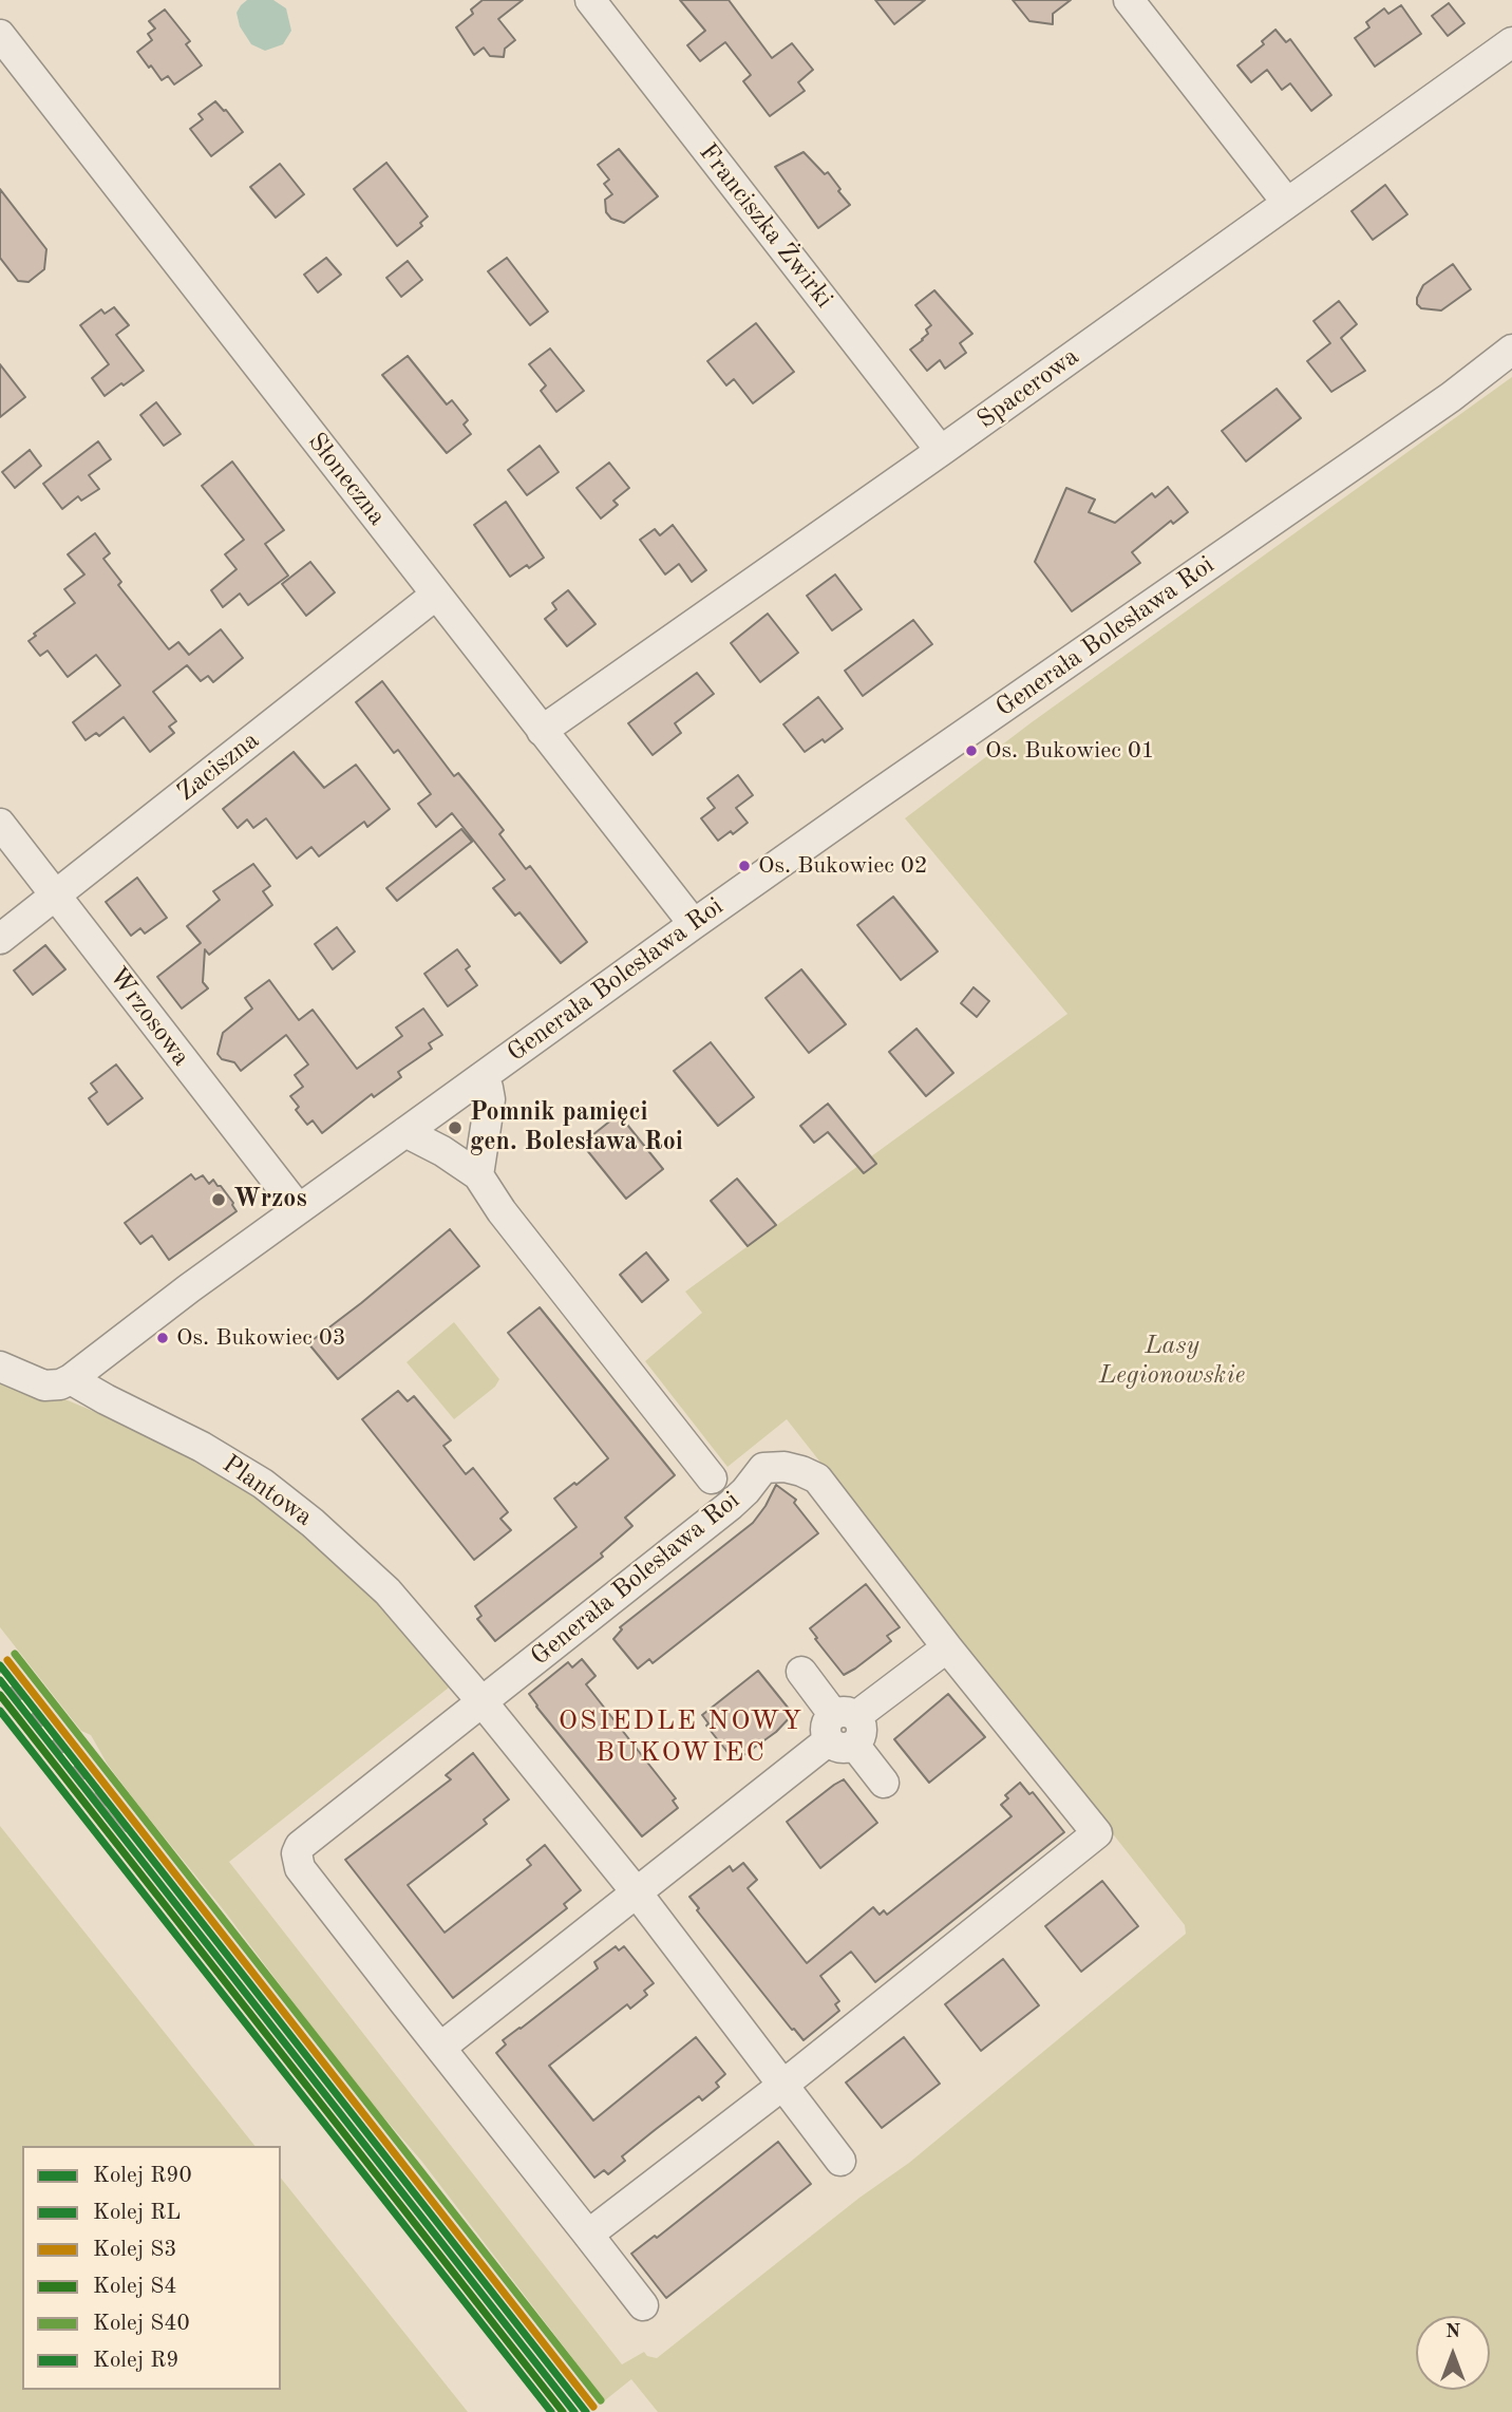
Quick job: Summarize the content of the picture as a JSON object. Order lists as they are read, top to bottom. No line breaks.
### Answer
{"streets":{"street":["Franciszka Żwirki","Spacerowa","Słoneczna","Generała Bolesława Roi","Zaciszna","Wrzosowa","Plantowa"]},"crossings":[["Franciszka Żwirki","Spacerowa"],["Spacerowa","Słoneczna"],["Słoneczna","Generała Bolesława Roi"],["Słoneczna","Zaciszna"],["Generała Bolesława Roi","Wrzosowa"],["Generała Bolesława Roi","Plantowa"],["Zaciszna","Wrzosowa"]],"districts":["OSIEDLE NOWY BUKOWIEC"],"parks":["Lasy Legionowskie"],"places":["Os. Bukowiec 01","Os. Bukowiec 02","Pomnik pamięci gen. Bolesława Roi","Wrzos","Os. Bukowiec 03"],"lines":["rail line S40","rail line S3","rail line R90","rail line RL","rail line S4","rail line R9"],"legend":["Kolej R90","Kolej RL","Kolej S3","Kolej S4","Kolej S40","Kolej R9"],"north":"top"}
